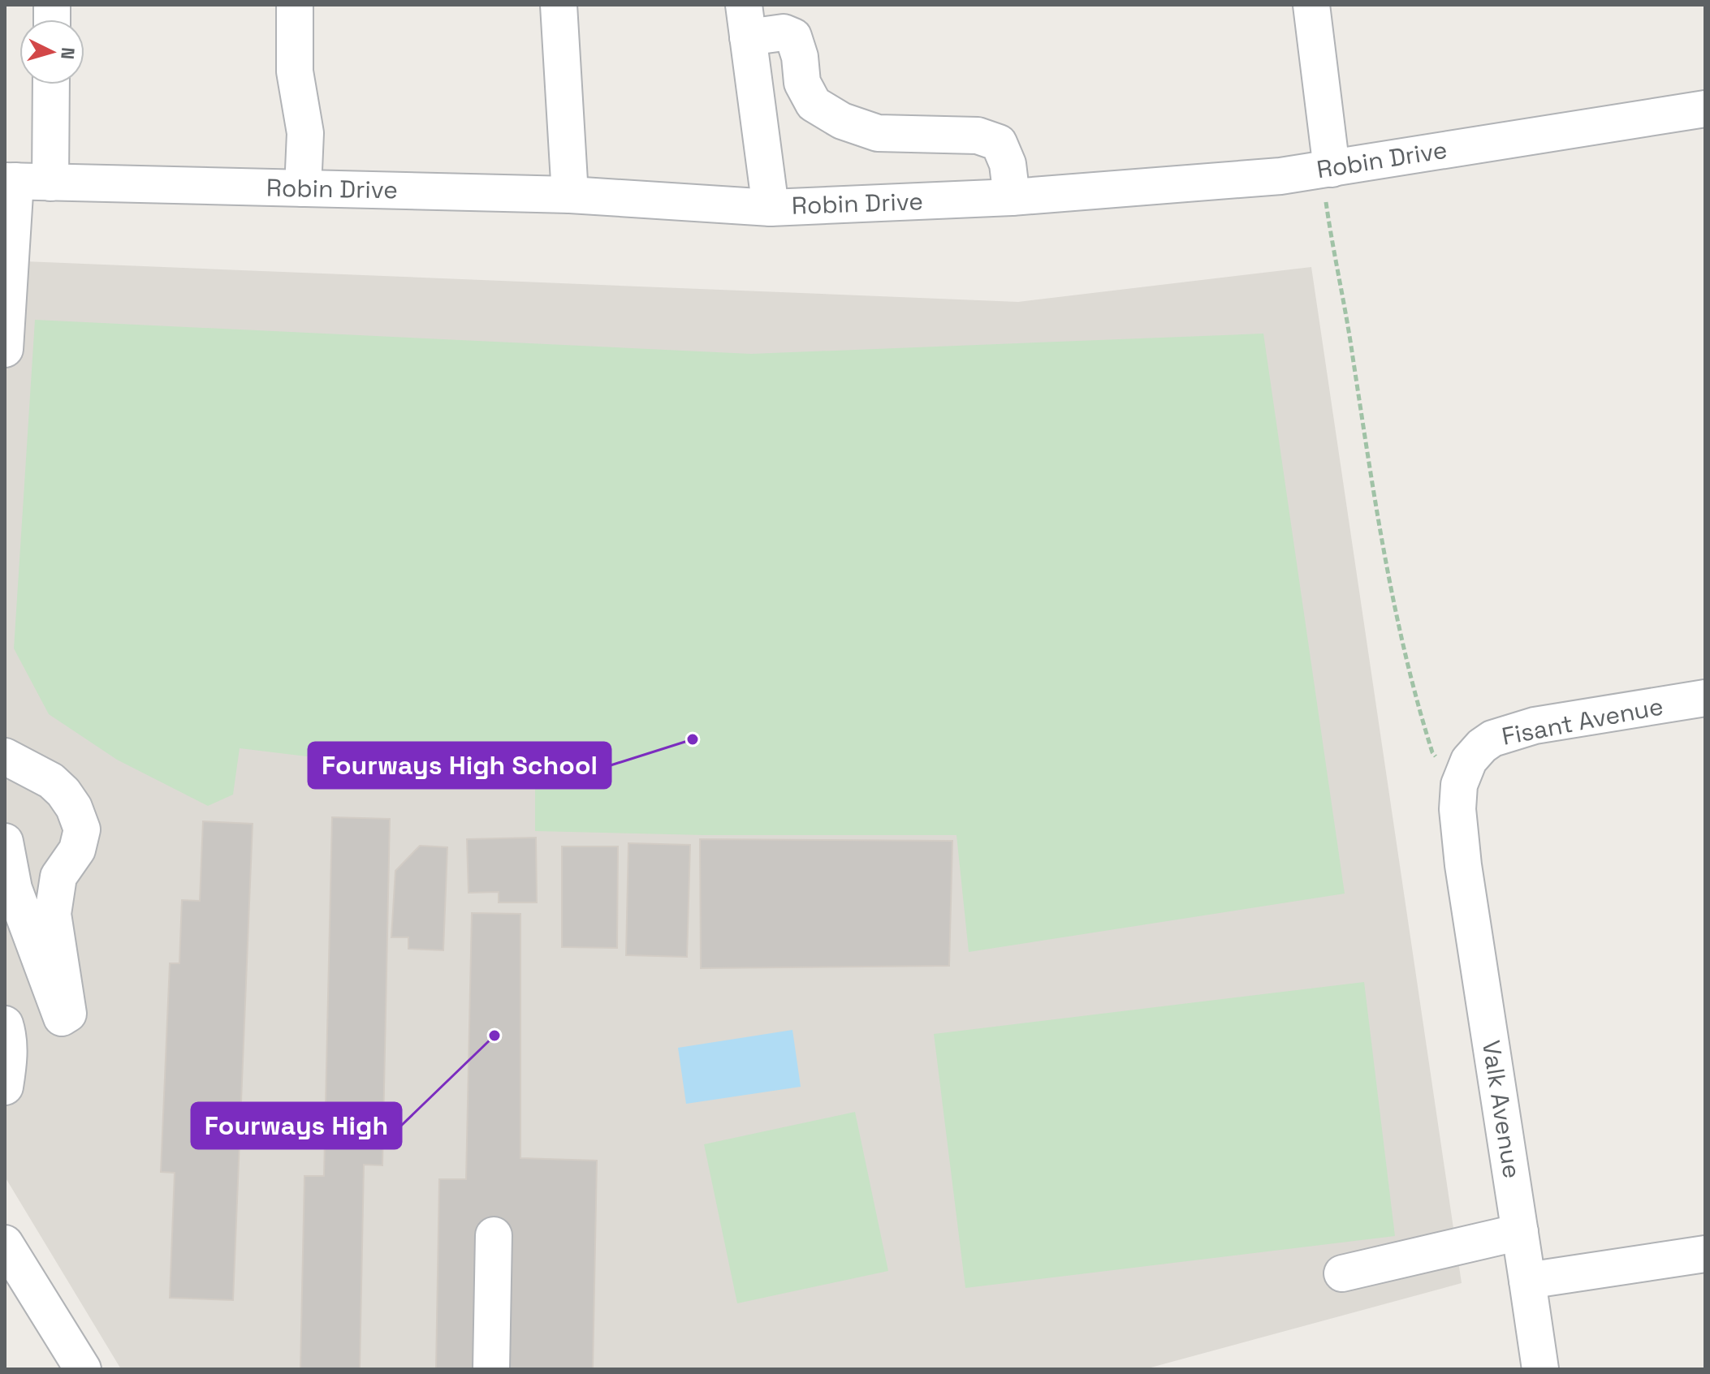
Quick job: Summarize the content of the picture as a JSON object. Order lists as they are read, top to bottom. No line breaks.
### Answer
{"streets":{"street":["Robin Drive","Fisant Avenue","Valk Avenue"]},"crossings":[["Fisant Avenue","Valk Avenue"]],"places":["Fourways High School","Fourways High"],"north":"right"}
